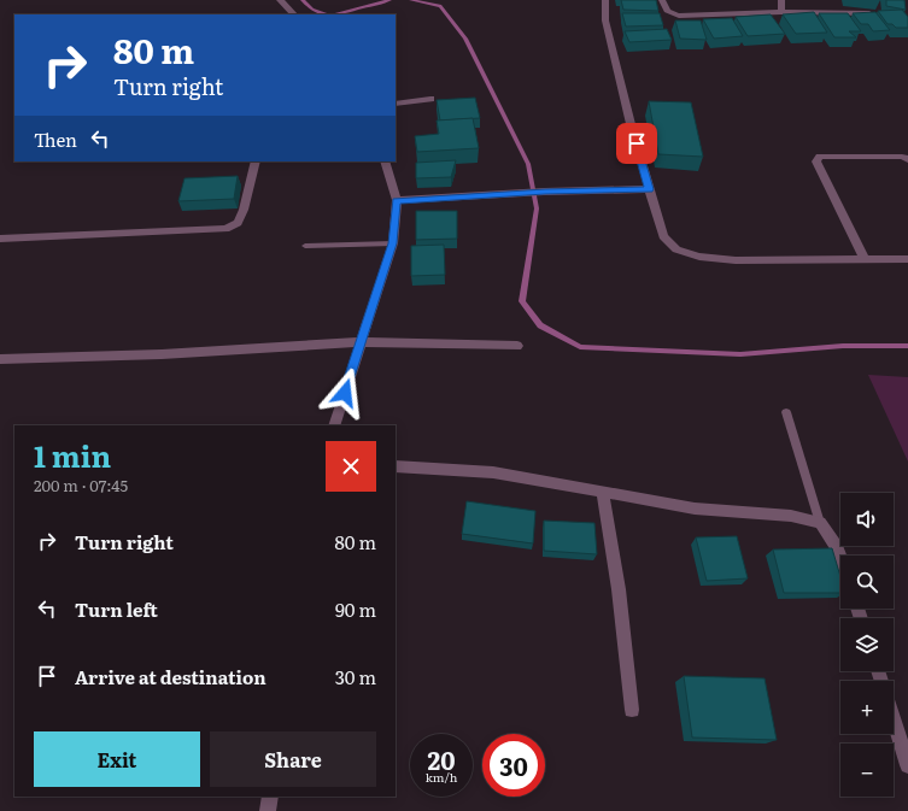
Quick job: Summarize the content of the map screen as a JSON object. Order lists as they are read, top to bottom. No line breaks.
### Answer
{"page":{"turn":["80 m","Turn right"],"then":"Then","heading":["1 min","200 m · 07:45"],"map_buttons":["+","−"],"list":[{"name":"Turn right","value":"80 m"},{"name":"Turn left","value":"90 m"},{"name":"Arrive at destination","value":"30 m"}],"buttons":["Exit","Share"],"speed":"20 km/h","limit":"30"}}
